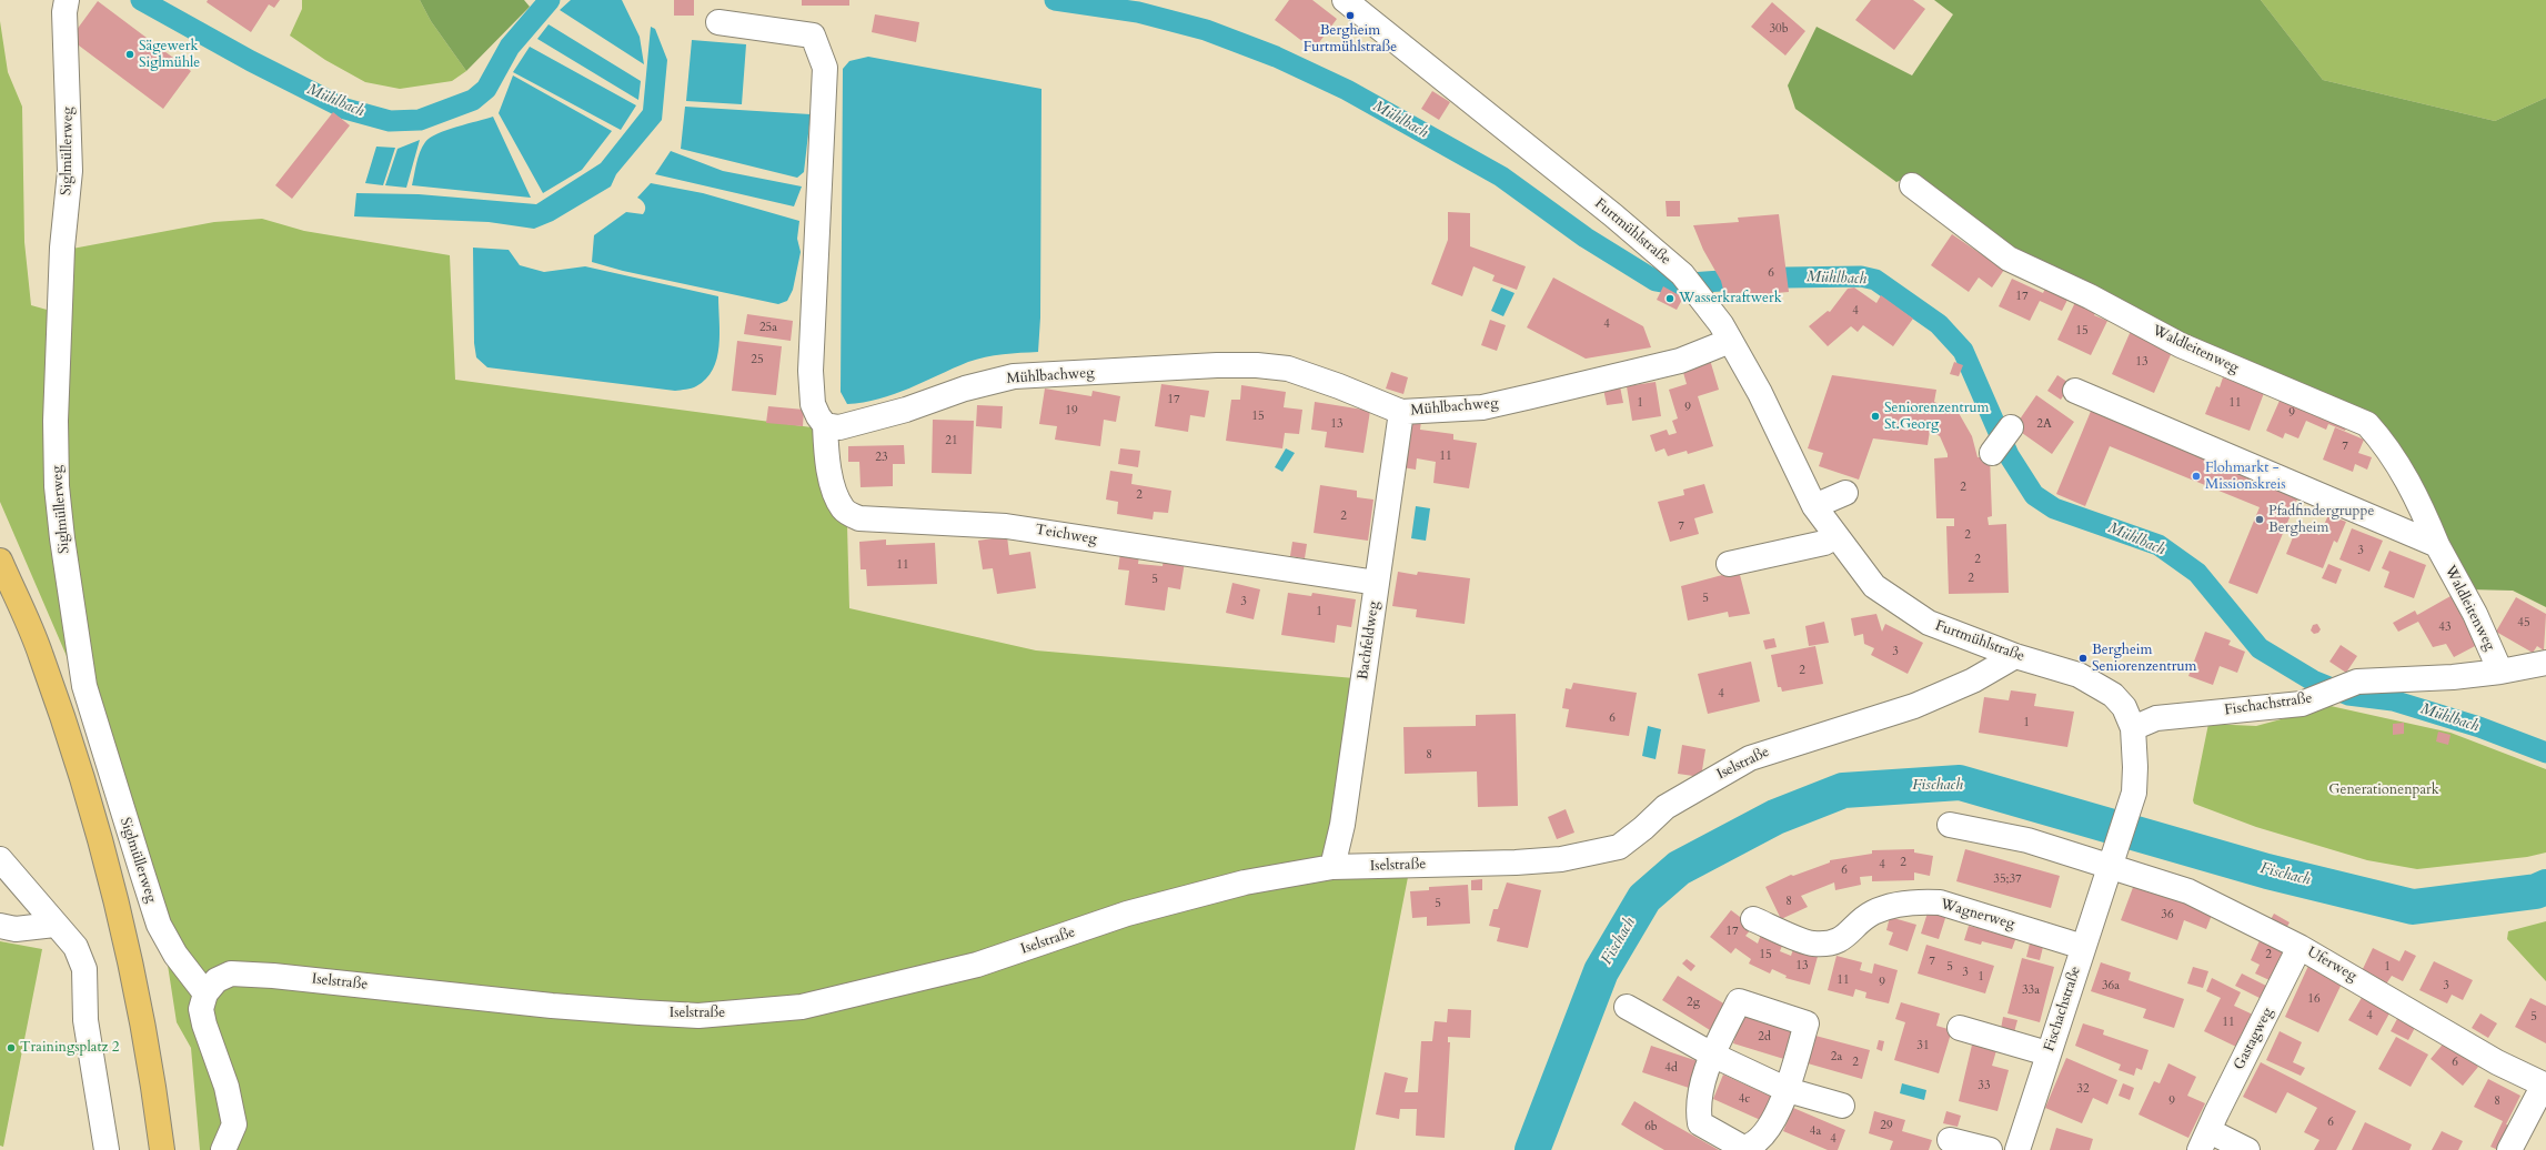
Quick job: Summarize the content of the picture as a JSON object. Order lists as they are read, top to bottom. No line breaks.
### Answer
{"streets":{"street":["Siglmüllerweg","Furtmühlstraße","Waldleitenweg","Mühlbachweg","Teichweg","Bachfeldweg","Fischachstraße","Iselstraße","Wagnerweg","Uferweg","Gastagweg"]},"crossings":[["Siglmüllerweg","Iselstraße"],["Furtmühlstraße","Mühlbachweg"],["Furtmühlstraße","Fischachstraße"],["Furtmühlstraße","Iselstraße"],["Waldleitenweg","Fischachstraße"],["Mühlbachweg","Teichweg"],["Mühlbachweg","Bachfeldweg"],["Teichweg","Bachfeldweg"],["Bachfeldweg","Iselstraße"],["Fischachstraße","Wagnerweg"],["Fischachstraße","Uferweg"],["Uferweg","Gastagweg"]],"water":["Mühlbach","Fischach"],"parks":["Generationenpark"],"places":["Bergheim Furtmühlstraße","Sägewerk Siglmühle","Wasserkraftwerk","Seniorenzentrum St.Georg","Flohmarkt - Missionskreis","Pfadfindergruppe Bergheim","Bergheim Seniorenzentrum","Trainingsplatz 2"],"house_numbers":["30b","6","17","4","4","25a","15","25","13","17","1","11","9","19","9","15","13","2A","21","7","11","23","2","2","2","7","2","3","2","11","2","5","5","3","1","45","43","3","2","4","6","1","8","2","4","6","35;37","8","5","36","17","15","2","7","13","5","1","3","1","11","9","36a","3","33a","16","2g","4","5","11","2d","31","2a","2","6","4d","33","32","4c","9","8","6","29","6b","4a","4"]}
